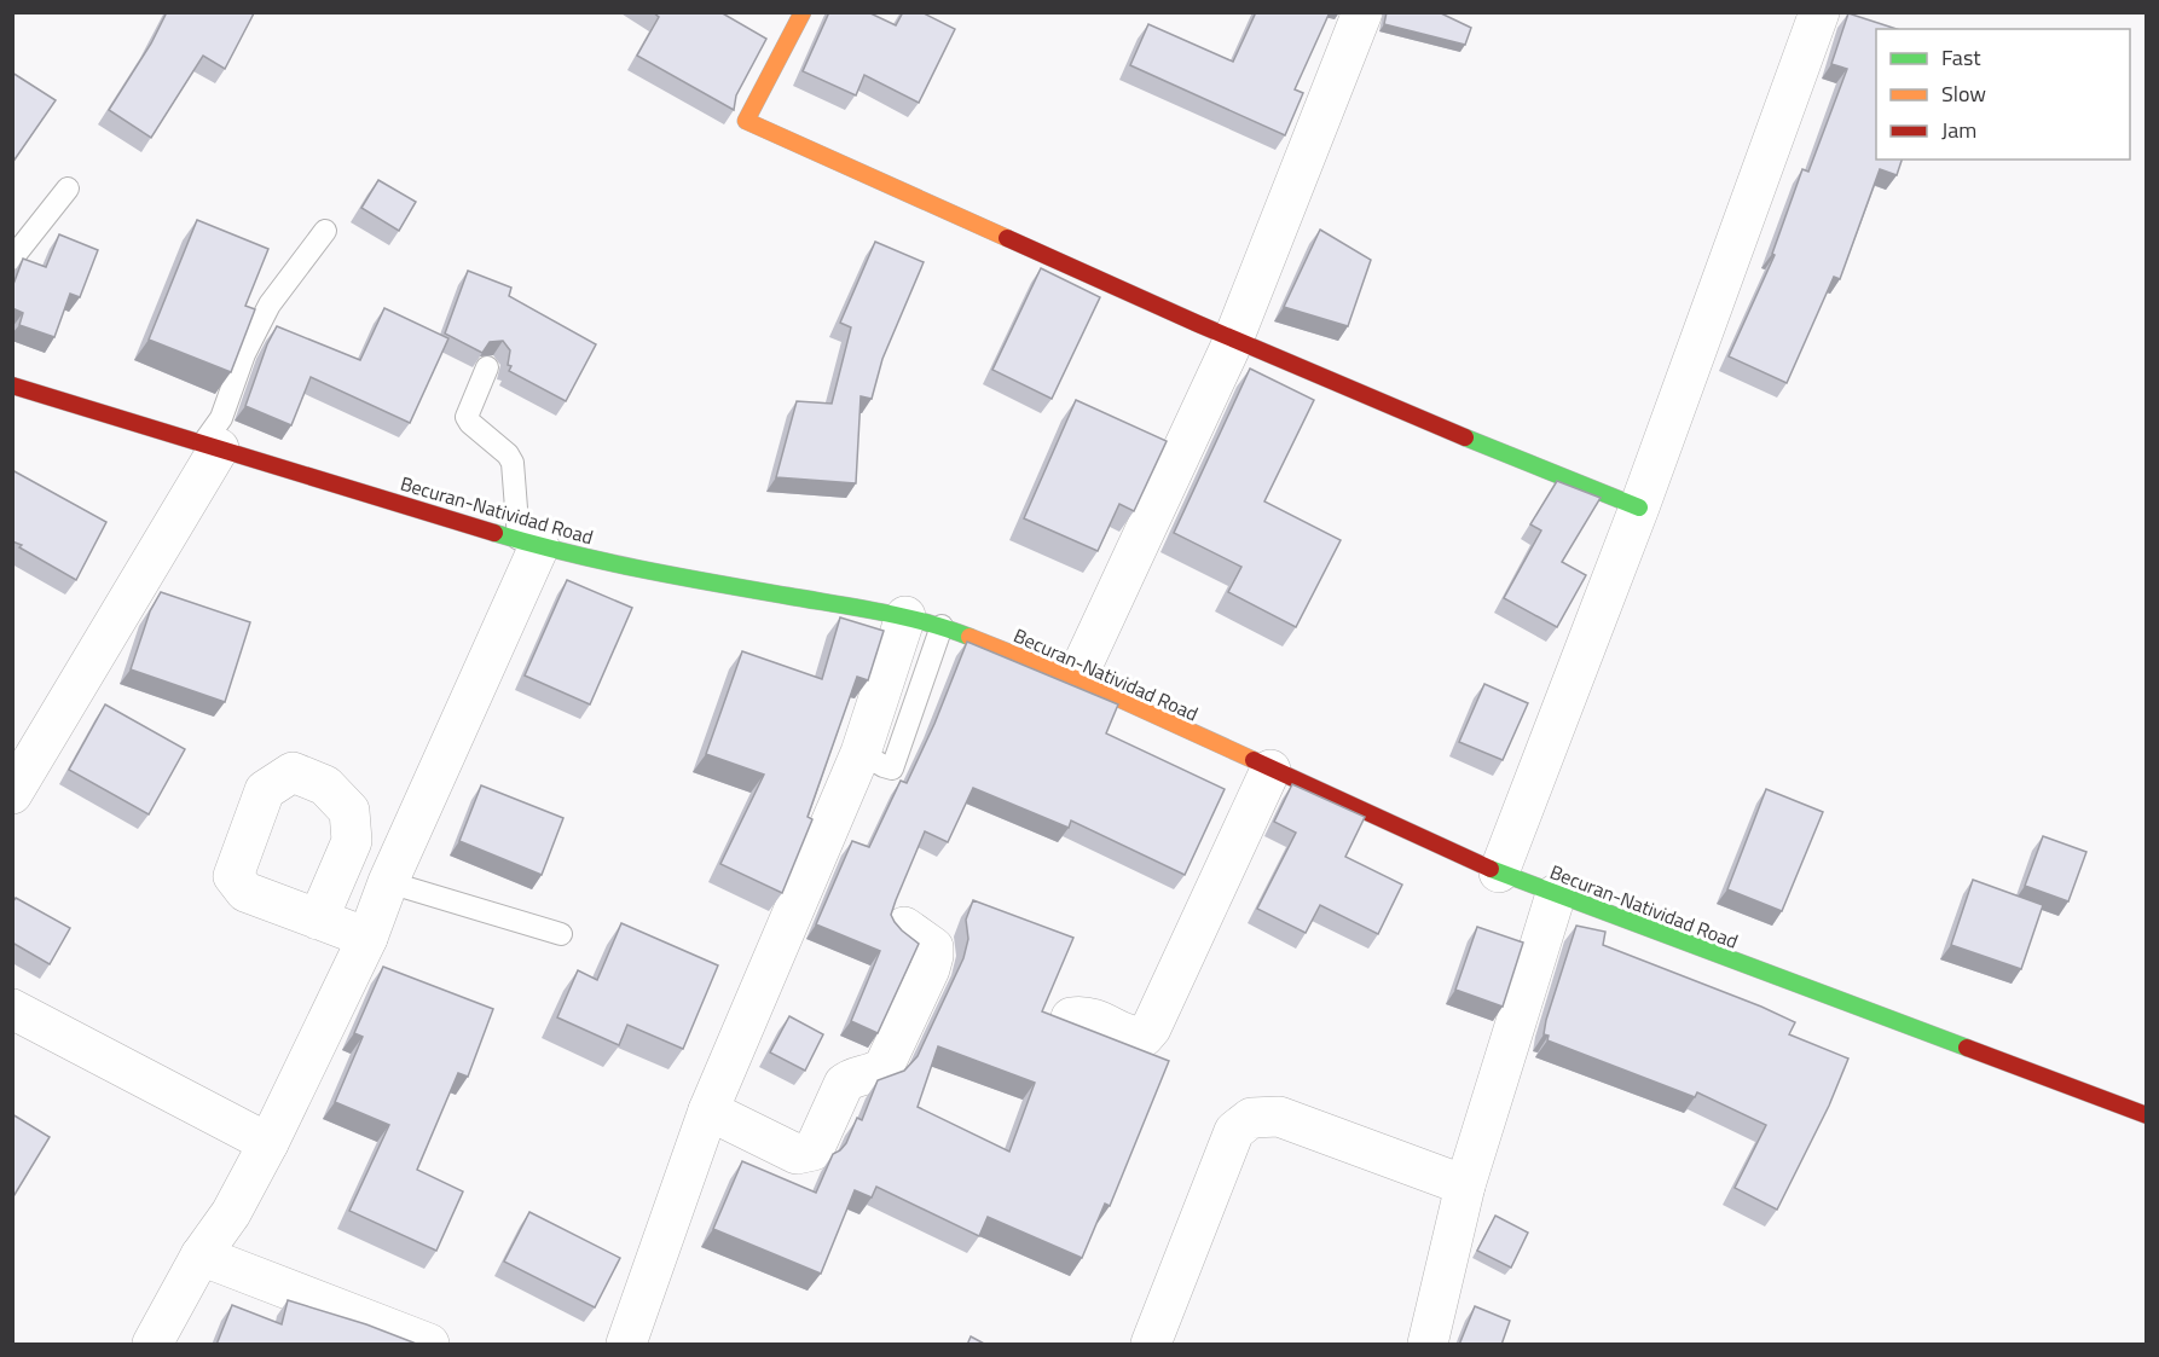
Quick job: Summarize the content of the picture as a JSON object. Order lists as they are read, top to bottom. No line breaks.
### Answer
{"streets":{"street":["Becuran-Natividad Road"]},"legend":["Fast","Slow","Jam"]}
